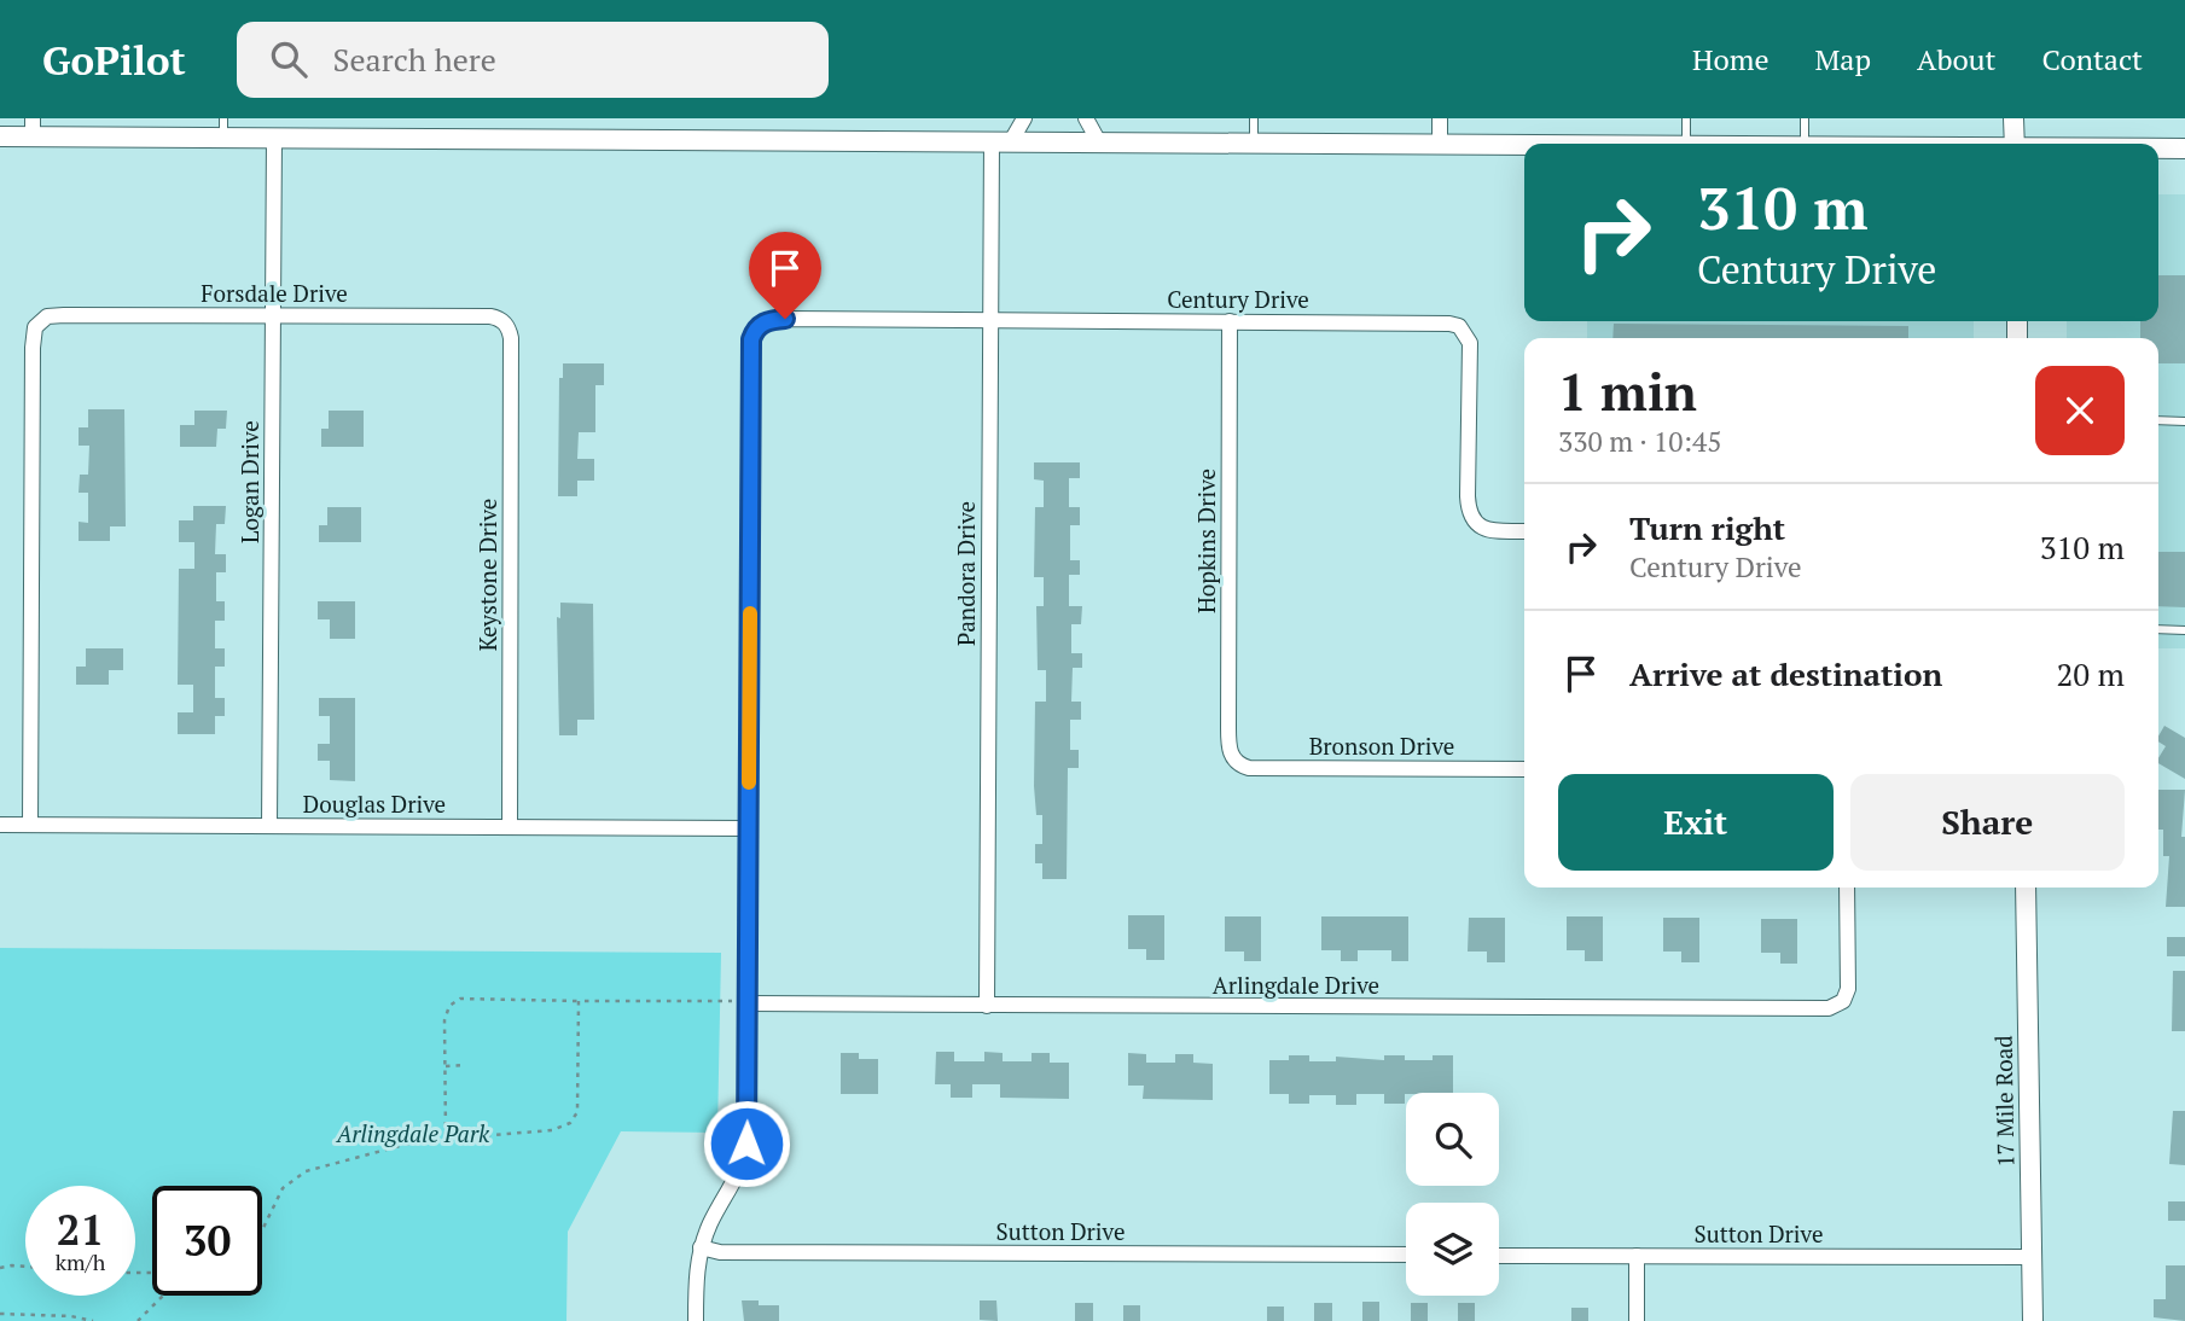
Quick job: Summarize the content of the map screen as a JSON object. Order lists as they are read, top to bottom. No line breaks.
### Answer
{"streets":{"main road":["17 Mile Road"],"street":["Forsdale Drive","Century Drive","Logan Drive","Hopkins Drive","Pandora Drive","Keystone Drive","Bronson Drive","Douglas Drive","Arlingdale Drive","Sutton Drive"]},"crossings":[["Forsdale Drive","Logan Drive"],["Forsdale Drive","Keystone Drive"],["Forsdale Drive","Douglas Drive"],["Century Drive","Hopkins Drive"],["Century Drive","Pandora Drive"],["Century Drive","Douglas Drive"],["Logan Drive","Douglas Drive"],["Hopkins Drive","Bronson Drive"],["Pandora Drive","Arlingdale Drive"],["Keystone Drive","Douglas Drive"],["17 Mile Road","Sutton Drive"]],"parks":["Arlingdale Park"],"page":{"header":"GoPilot","search":"Search here","nav":["Home","Map","About","Contact"],"turn":["310 m","Century Drive"],"heading":["1 min","330 m · 10:45"],"list":[{"name":"Turn right","note":"Century Drive","value":"310 m"},{"name":"Arrive at destination","value":"20 m"}],"buttons":["Exit","Share"],"speed":"21 km/h","limit":"30"}}
